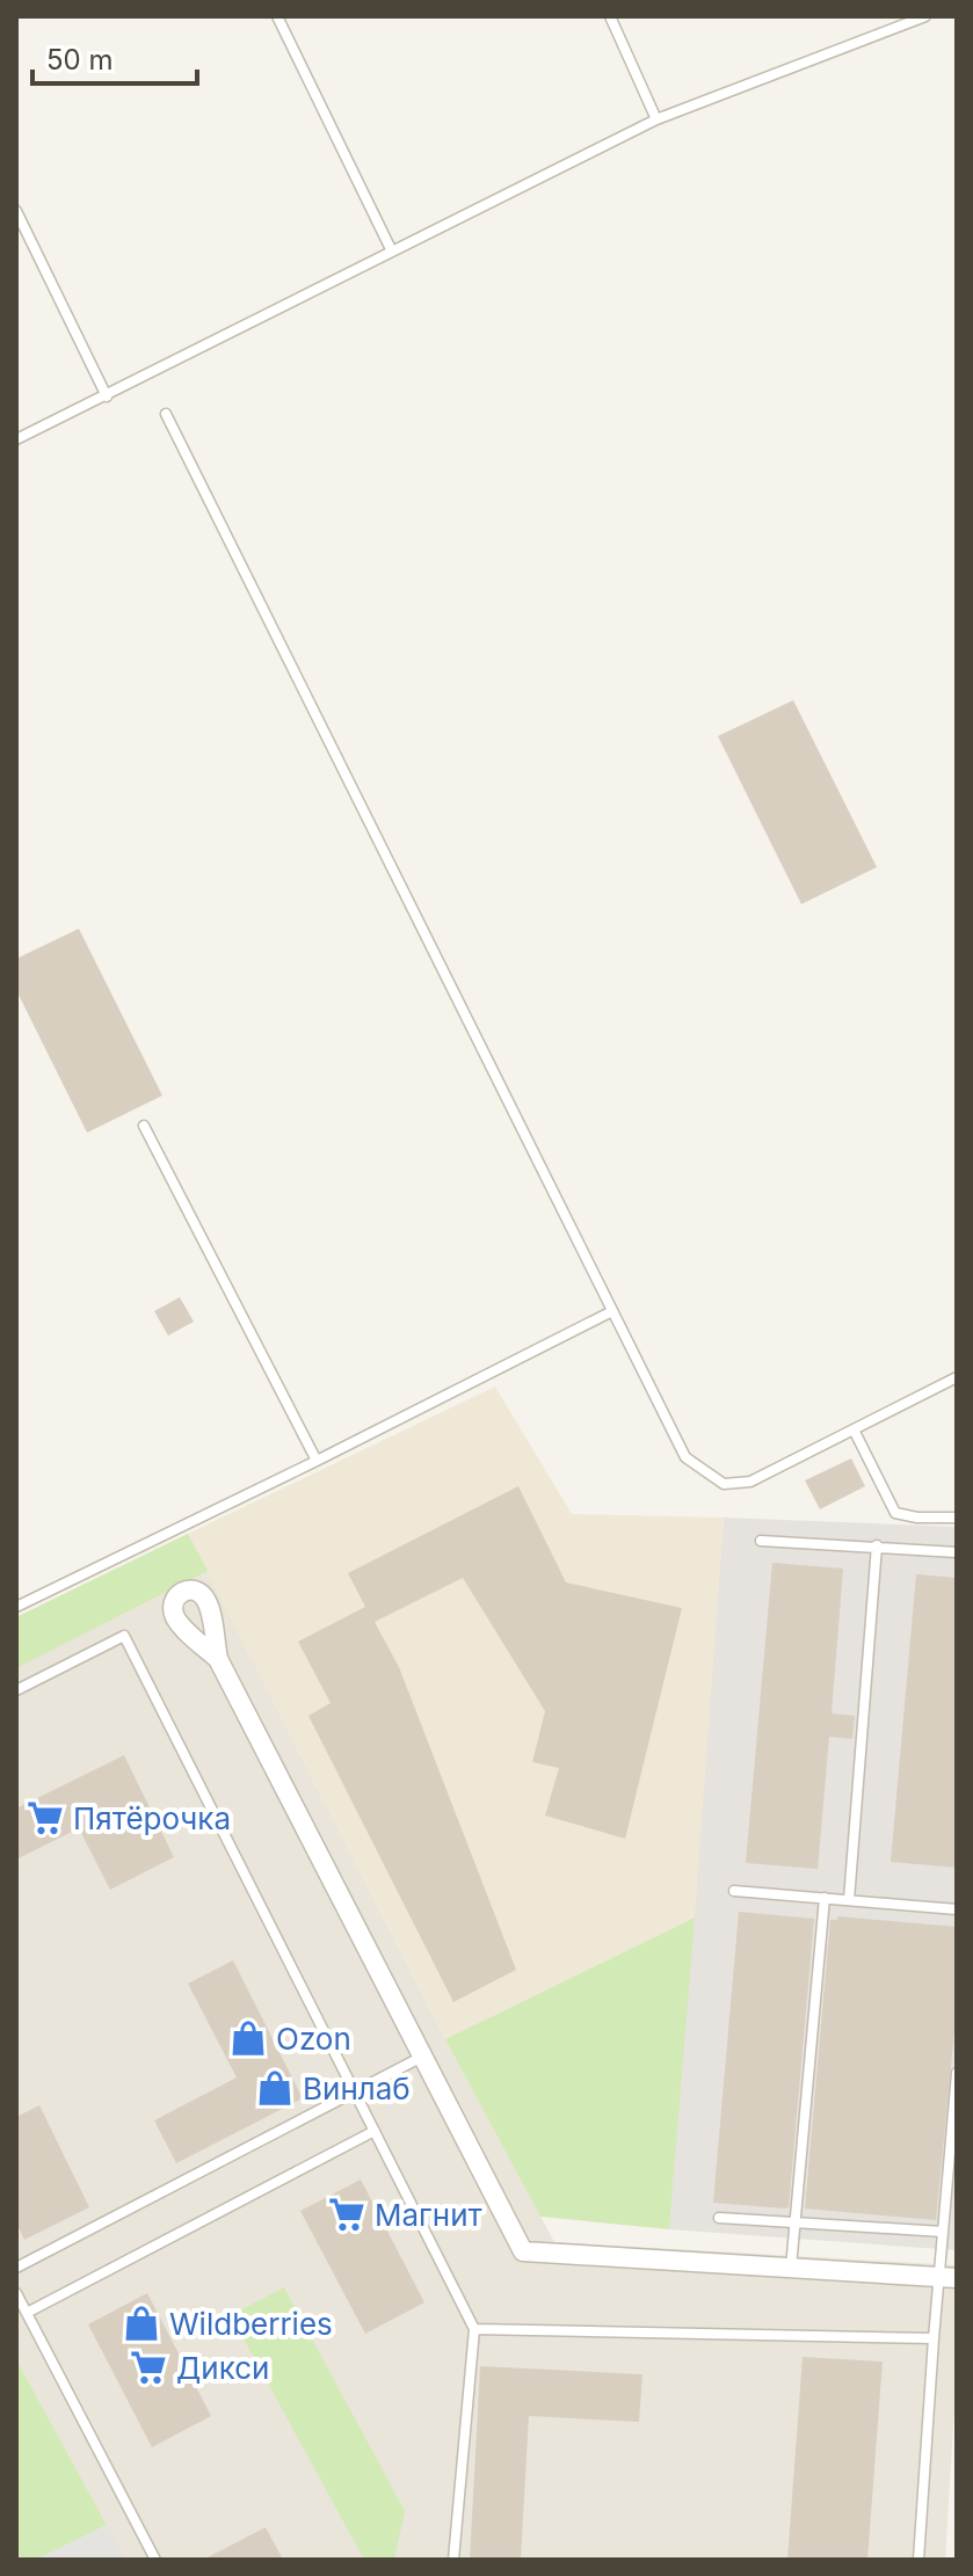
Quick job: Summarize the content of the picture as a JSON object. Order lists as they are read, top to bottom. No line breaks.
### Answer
{"places":{"supermarket":["Пятёрочка","Магнит","Дикси"],"shop":["Ozon","Винлаб","Wildberries"]},"scale_bar":"50 m"}
